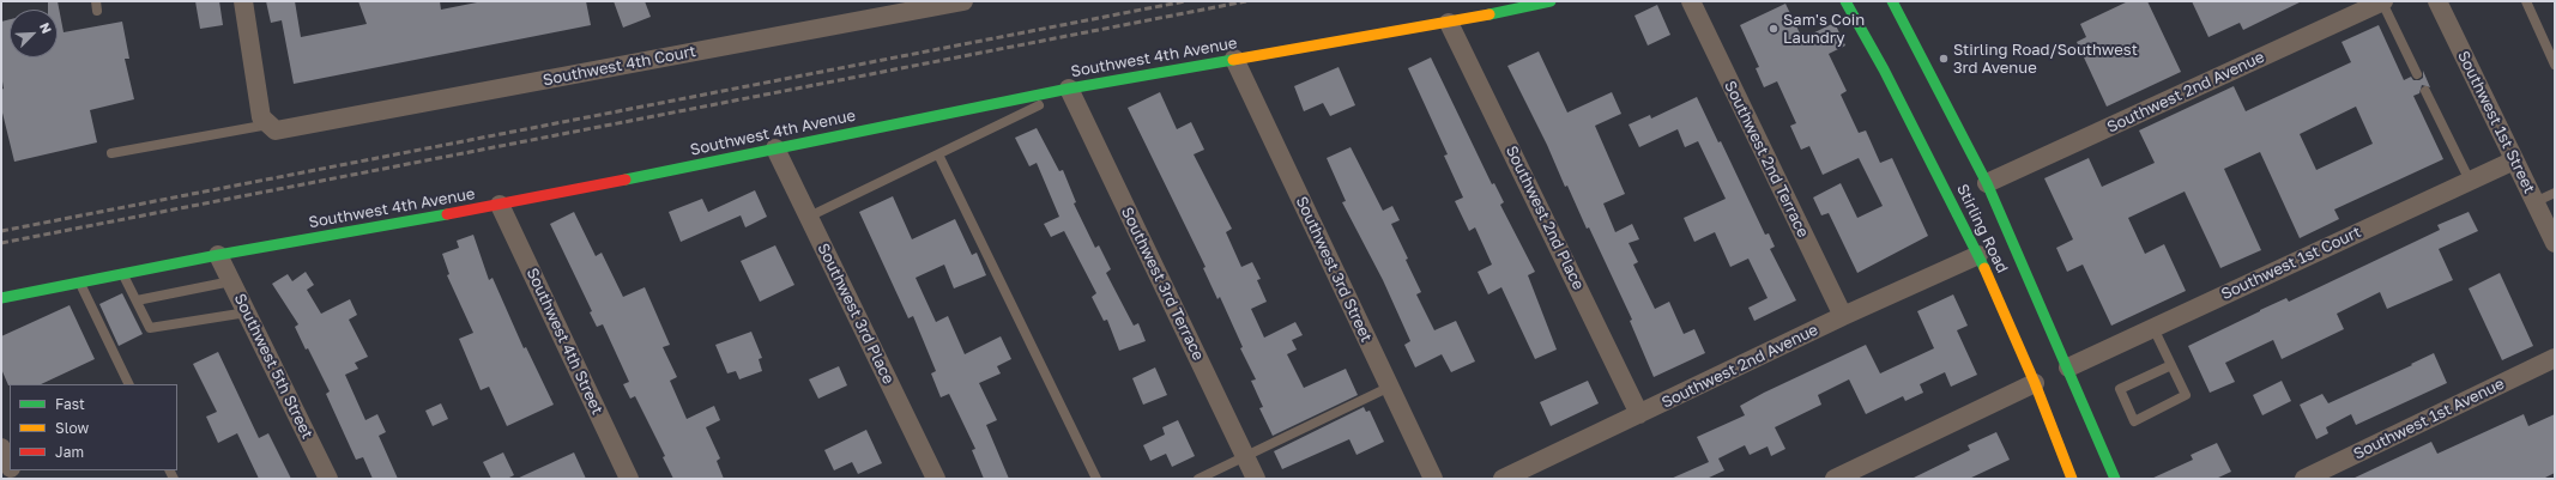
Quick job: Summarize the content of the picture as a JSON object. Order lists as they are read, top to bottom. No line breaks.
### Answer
{"streets":{"street":["Southwest 4th Avenue","Southwest 4th Court","Southwest 2nd Avenue","Southwest 1st Street","Southwest 2nd Terrace","Southwest 2nd Place","Stirling Road","Southwest 1st Court","Southwest 3rd Street","Southwest 3rd Terrace","Southwest 3rd Place","Southwest 4th Street","Southwest 5th Street","Southwest 1st Avenue"]},"crossings":[["Southwest 4th Avenue","Southwest 2nd Place"],["Southwest 4th Avenue","Southwest 3rd Street"],["Southwest 4th Avenue","Southwest 3rd Terrace"],["Southwest 4th Avenue","Southwest 3rd Place"],["Southwest 4th Avenue","Southwest 4th Street"],["Southwest 4th Avenue","Southwest 5th Street"],["Southwest 2nd Avenue","Southwest 2nd Terrace"],["Southwest 2nd Avenue","Southwest 2nd Place"],["Southwest 2nd Avenue","Stirling Road"],["Southwest 1st Street","Southwest 1st Court"],["Stirling Road","Southwest 1st Court"]],"places":["Sam's Coin Laundry","Stirling Road/Southwest 3rd Avenue"],"legend":["Fast","Slow","Jam"],"north":"top right"}
